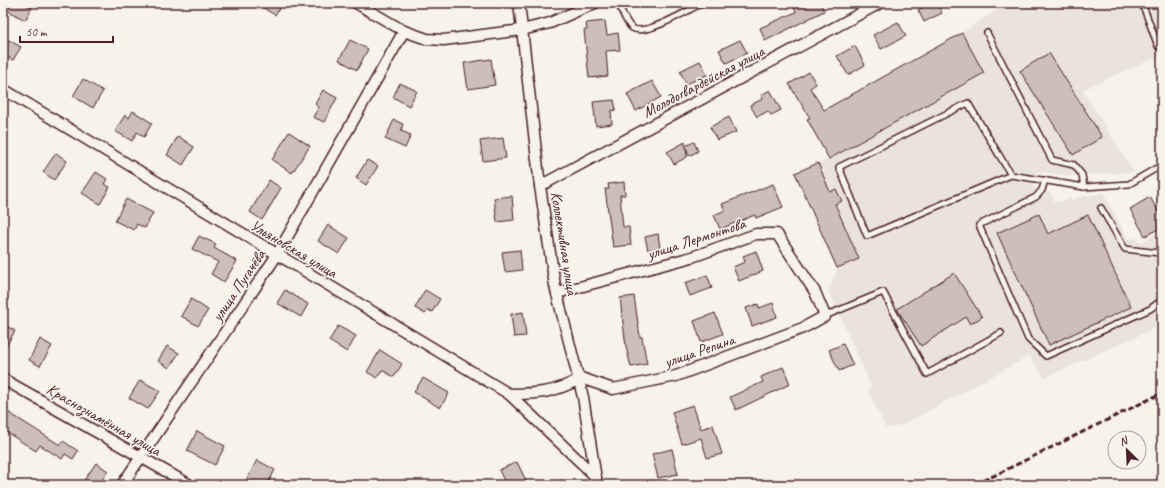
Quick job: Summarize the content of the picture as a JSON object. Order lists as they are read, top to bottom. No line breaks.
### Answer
{"streets":{"street":["Молодогвардейская улица","улица Лермонтова","Коллективная улица","Ульяновская улица","улица Пугачёва","улица Репина","Краснознамённая улица"]},"crossings":[["Молодогвардейская улица","Коллективная улица"],["улица Лермонтова","Коллективная улица"],["улица Лермонтова","улица Репина"],["Коллективная улица","Ульяновская улица"],["Коллективная улица","улица Репина"],["Ульяновская улица","улица Пугачёва"],["улица Пугачёва","Краснознамённая улица"]],"scale_bar":"50 m","north":"top left"}
